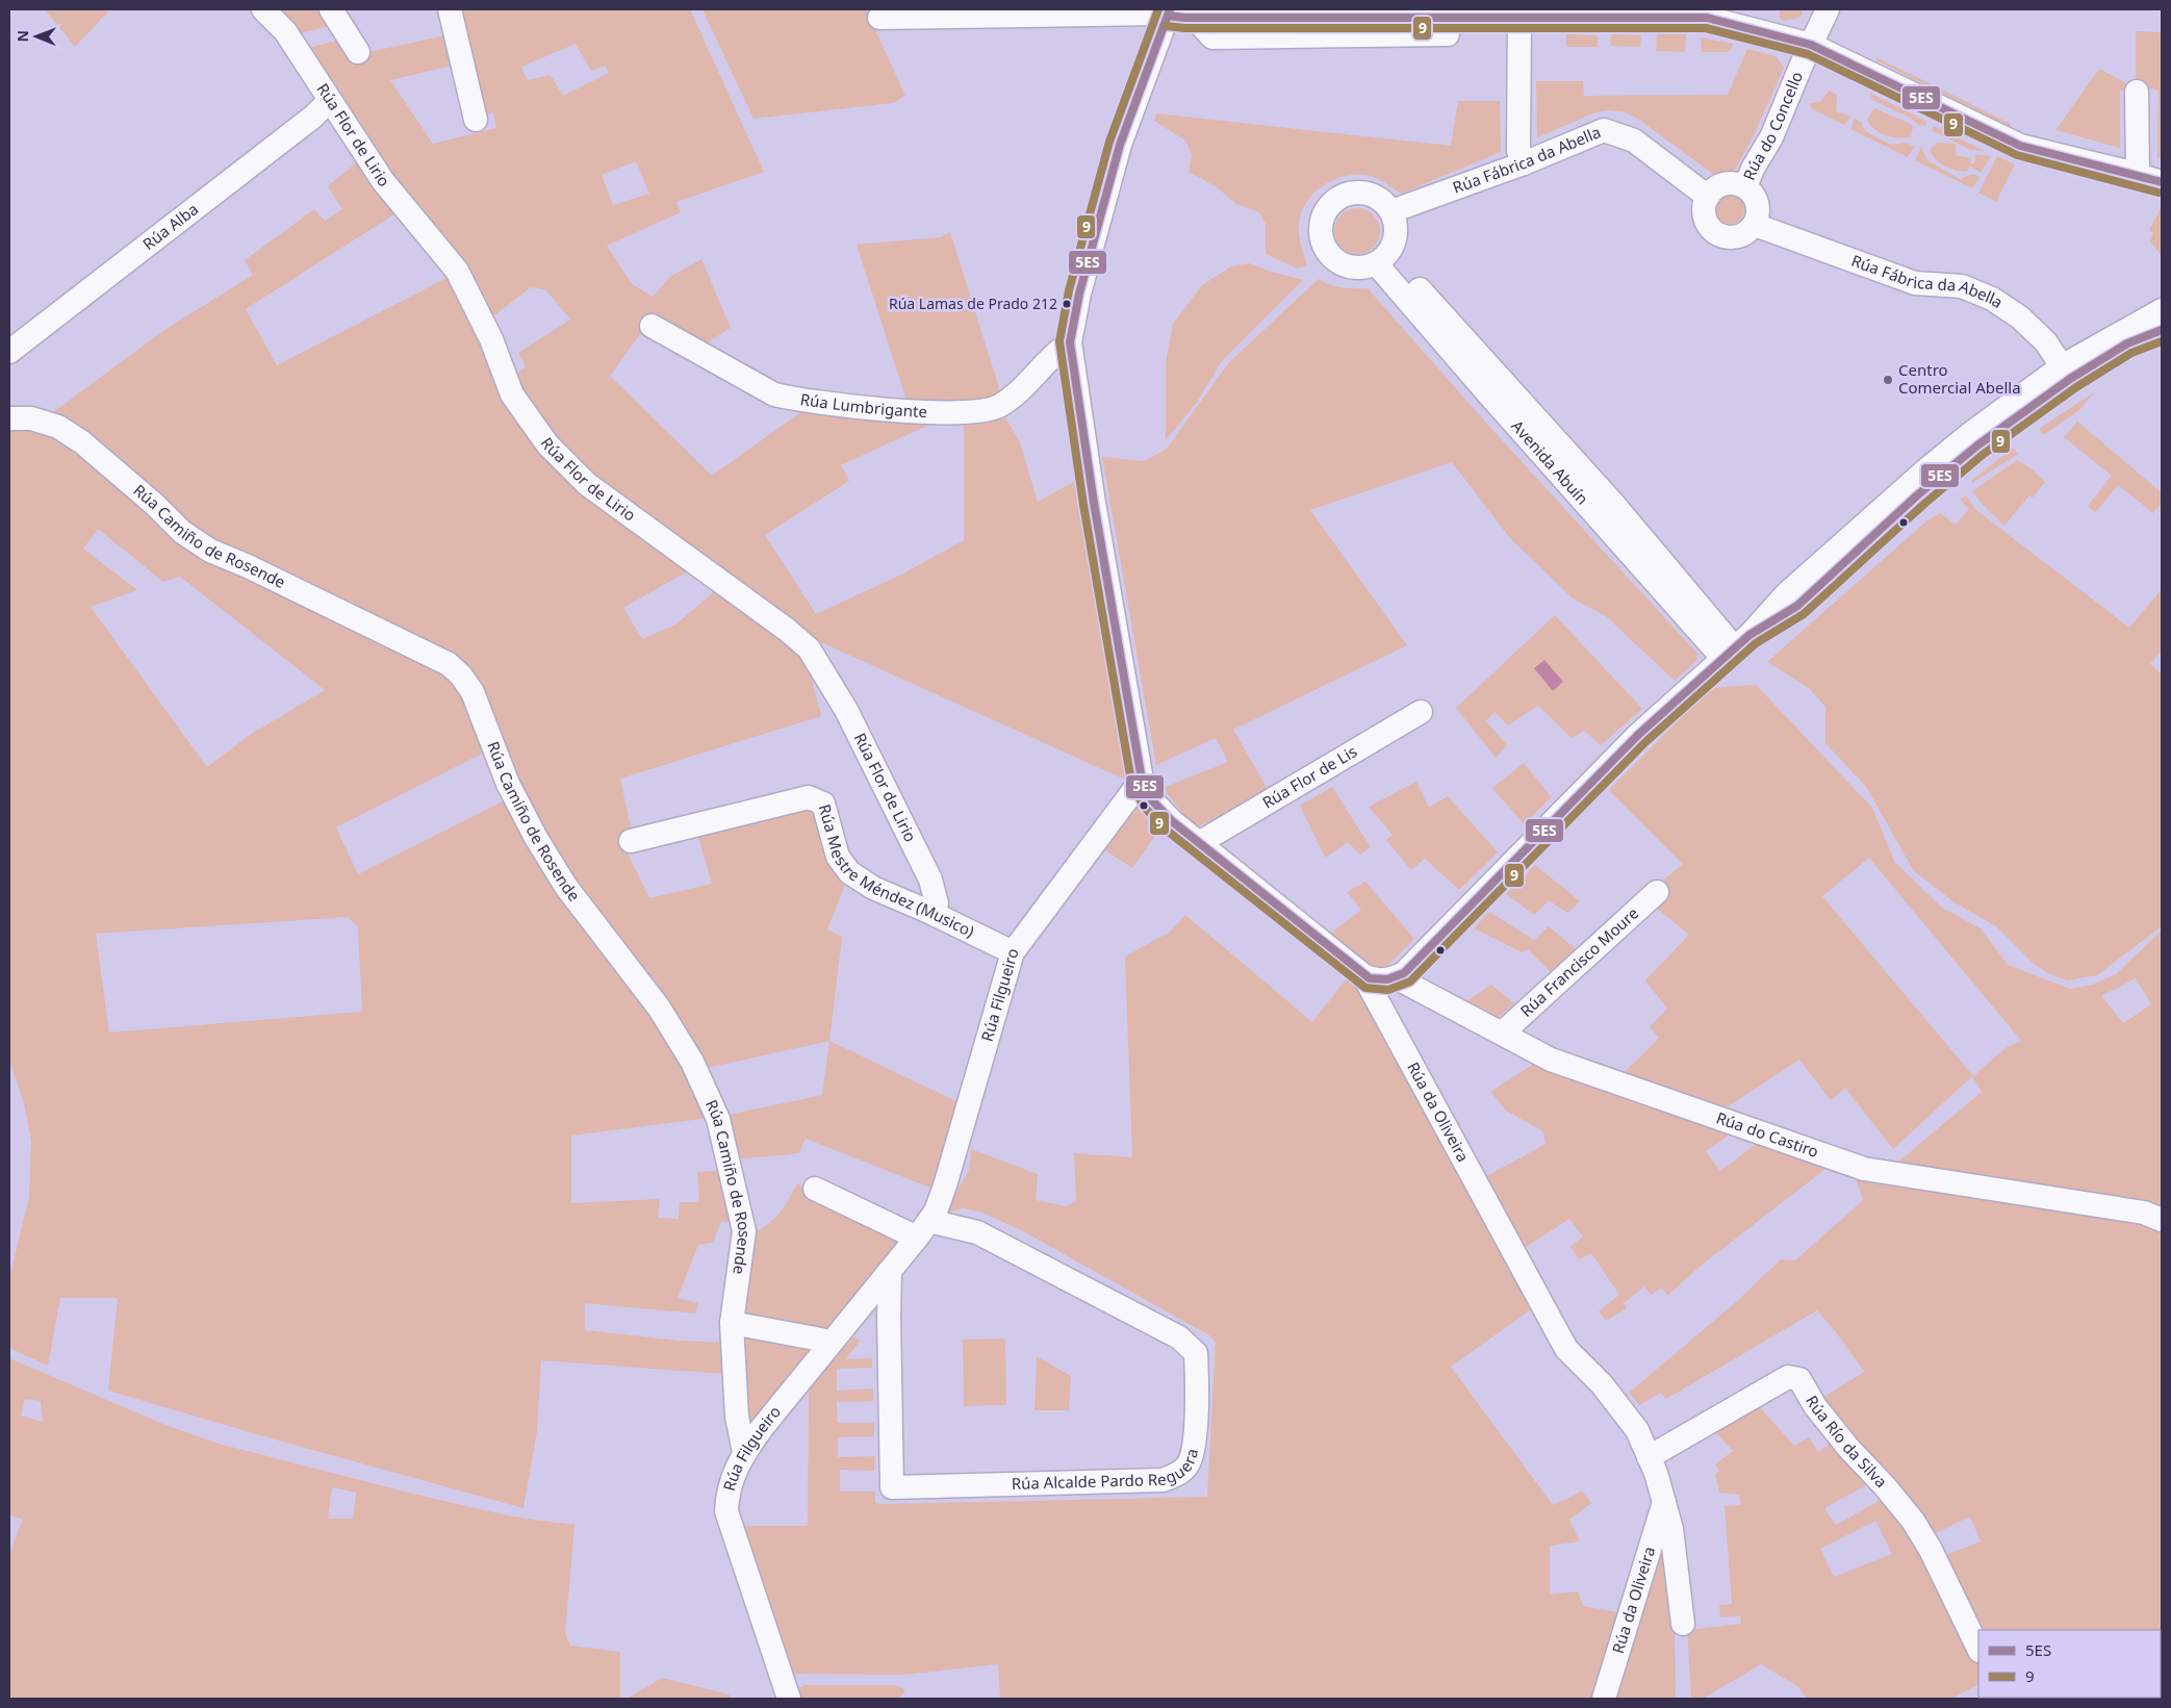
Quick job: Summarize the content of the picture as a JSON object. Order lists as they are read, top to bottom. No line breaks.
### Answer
{"streets":{"street":["Rúa do Concello","Rúa Flor de Lirio","Rúa Fábrica da Abella","Rúa Alba","Rúa Lumbrigante","Avenida Abuín","Rúa Camiño de Rosende","Rúa Flor de Lis","Rúa Mestre Méndez (Musico)","Rúa Francisco Moure","Rúa Filgueiro","Rúa da Oliveira","Rúa do Castiro","Rúa Río da Silva","Rúa Alcalde Pardo Reguera"]},"crossings":[["Rúa do Concello","Rúa Fábrica da Abella"],["Rúa Flor de Lirio","Rúa Alba"],["Rúa Flor de Lirio","Rúa Mestre Méndez (Musico)"],["Rúa Fábrica da Abella","Avenida Abuín"],["Rúa Camiño de Rosende","Rúa Filgueiro"],["Rúa Flor de Lis","Rúa da Oliveira"],["Rúa Mestre Méndez (Musico)","Rúa Filgueiro"],["Rúa Francisco Moure","Rúa do Castiro"],["Rúa Filgueiro","Rúa da Oliveira"],["Rúa Filgueiro","Rúa Alcalde Pardo Reguera"],["Rúa da Oliveira","Rúa Río da Silva"]],"places":["Rúa Lamas de Prado 212","Centro Comercial Abella"],"lines":["transit line 5ES","transit line 9"],"legend":["5ES","9"],"north":"left"}
